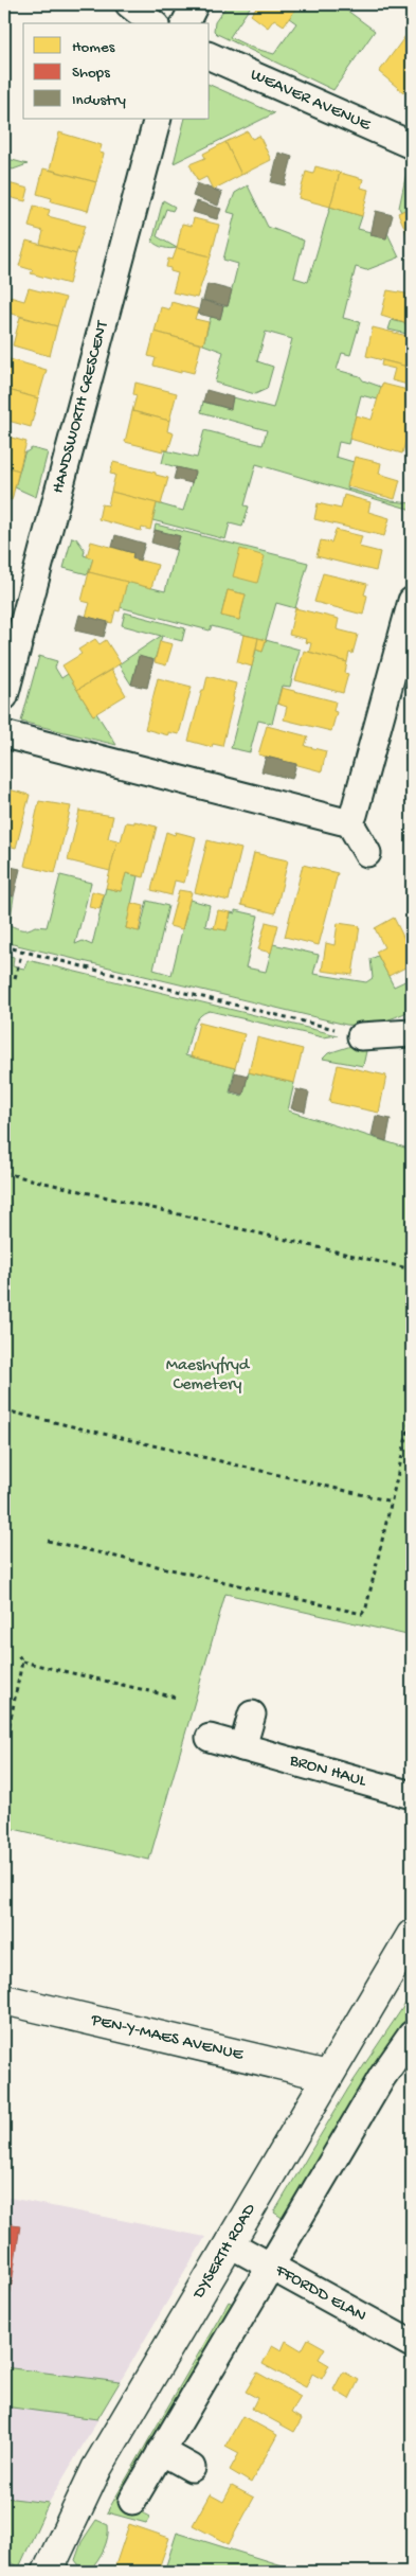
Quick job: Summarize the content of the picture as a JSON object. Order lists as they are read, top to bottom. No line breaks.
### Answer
{"streets":{"main road":["PEN-Y-MAES AVENUE","DYSERTH ROAD"],"street":["WEAVER AVENUE","HANDSWORTH CRESCENT","BRON HAUL","FFORDD ELAN"]},"crossings":[["PEN-Y-MAES AVENUE","DYSERTH ROAD"],["DYSERTH ROAD","FFORDD ELAN"]],"parks":["Maeshyfryd Cemetery"],"legend":["Homes","Shops","Industry"]}
